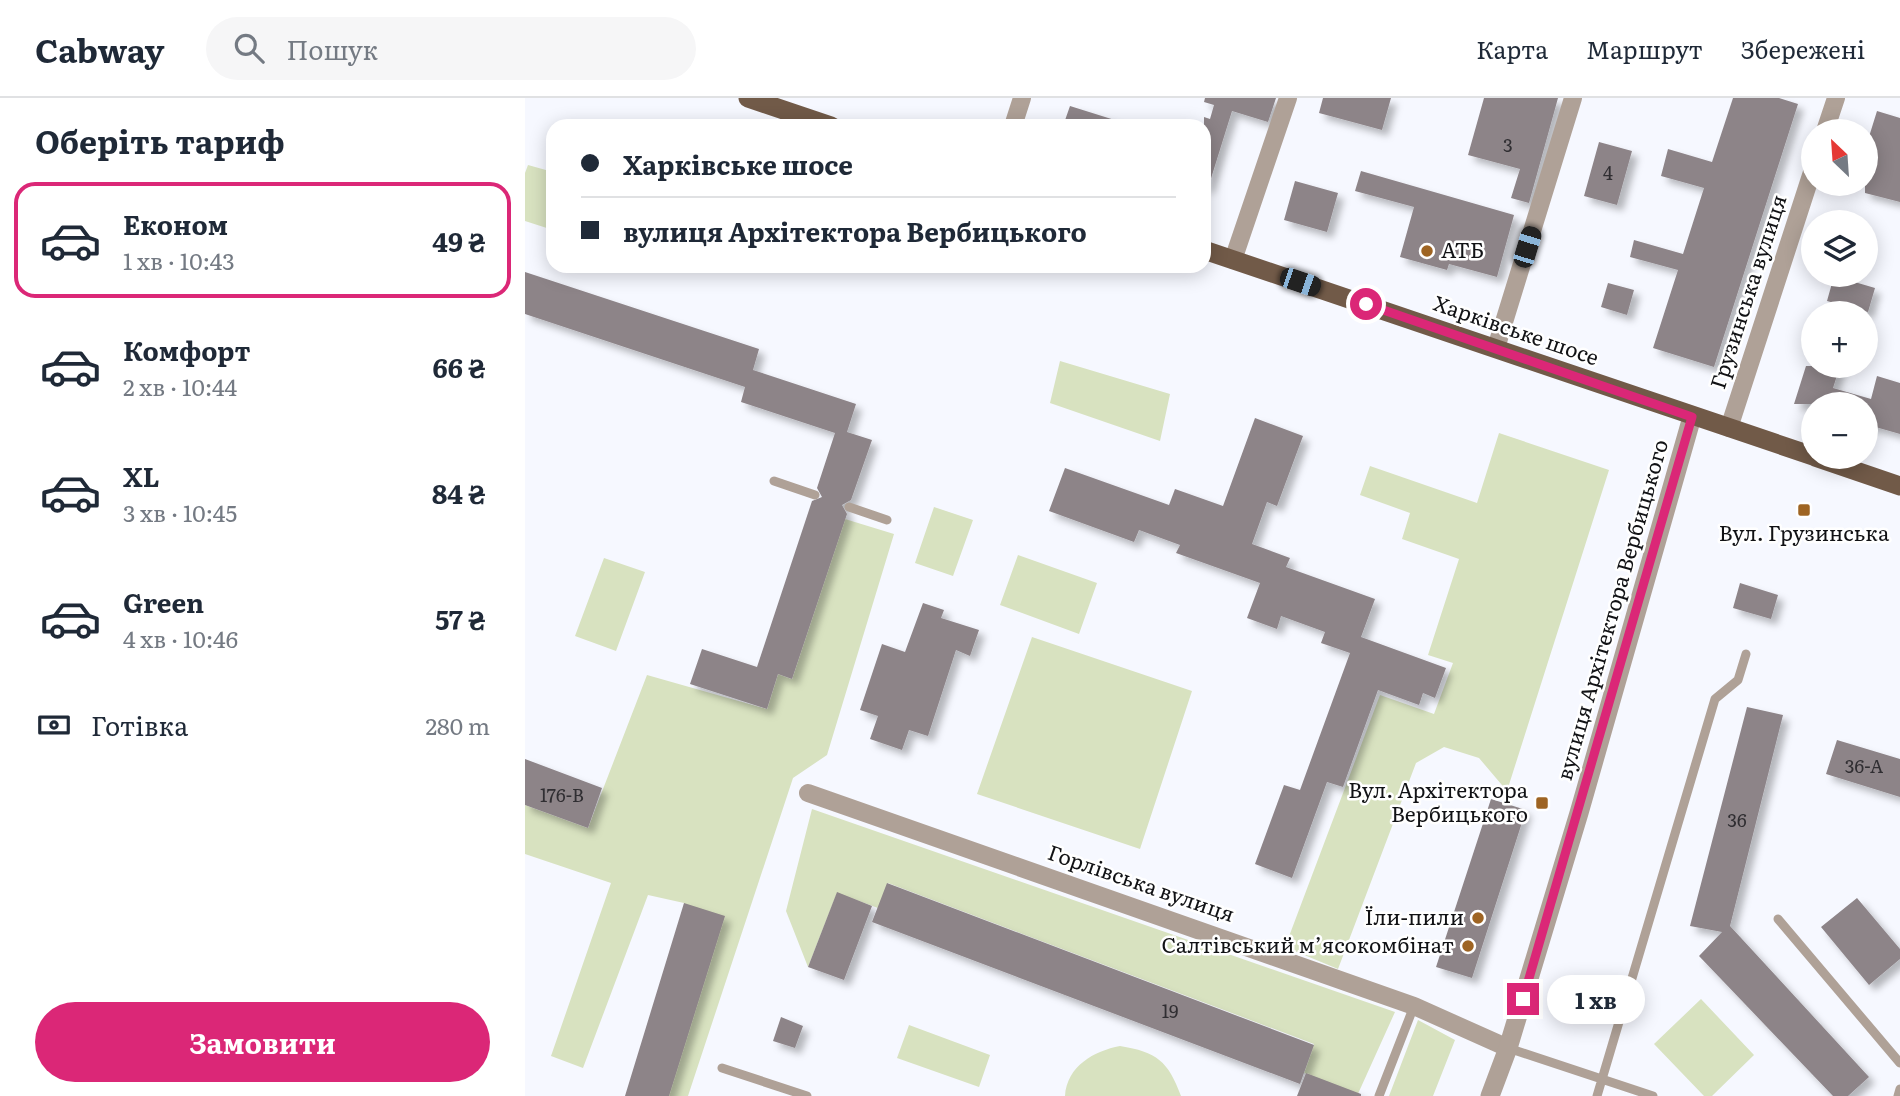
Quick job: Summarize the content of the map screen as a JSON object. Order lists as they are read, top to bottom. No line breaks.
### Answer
{"streets":{"main road":["Харківське шосе"],"street":["Грузинська вулиця","вулиця Архітектора Вербицького","Горлівська вулиця"]},"crossings":[["Грузинська вулиця","Харківське шосе"],["Харківське шосе","вулиця Архітектора Вербицького"],["вулиця Архітектора Вербицького","Горлівська вулиця"]],"places":{"other":["АТБ","Їли-пили","Салтівський м’ясокомбінат"],"transit":["Вул. Грузинська","Вул. Архітектора Вербицького"]},"house_numbers":["3","4","36-А","176-В","36","19"],"north":"top left","page":{"header":"Cabway","search":"Пошук","nav":["Карта","Маршрут","Збережені"],"heading":"Оберіть тариф","map_buttons":["+","−"],"banner":["Харківське шосе","вулиця Архітектора Вербицького"],"list":[{"name":"Економ","note":"1 хв · 10:43","value":"49 ₴"},{"name":"Комфорт","note":"2 хв · 10:44","value":"66 ₴"},{"name":"XL","note":"3 хв · 10:45","value":"84 ₴"},{"name":"Green","note":"4 хв · 10:46","value":"57 ₴"}],"pay":["Готівка","280 m"],"bubble":"1 хв","buttons":"Замовити"}}
